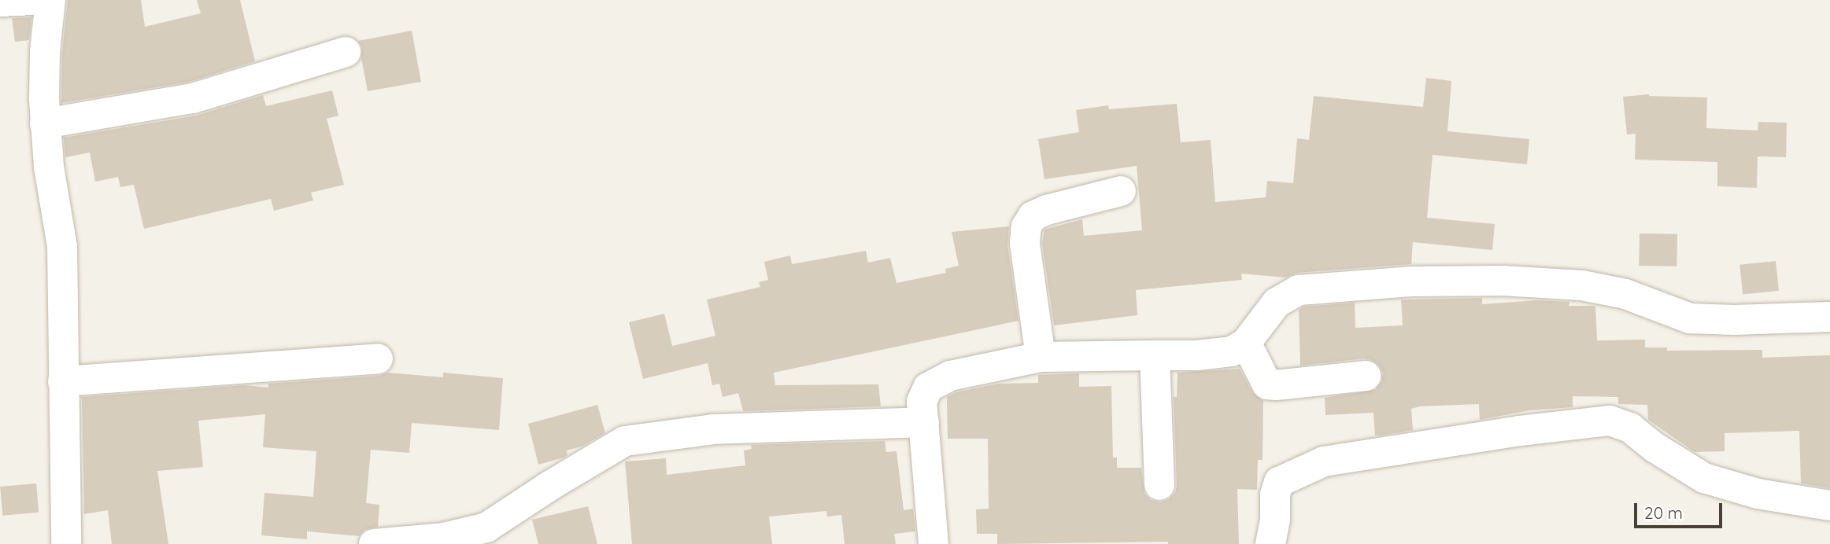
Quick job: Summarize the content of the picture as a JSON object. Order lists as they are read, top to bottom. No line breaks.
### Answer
{"scale_bar":"20 m"}
